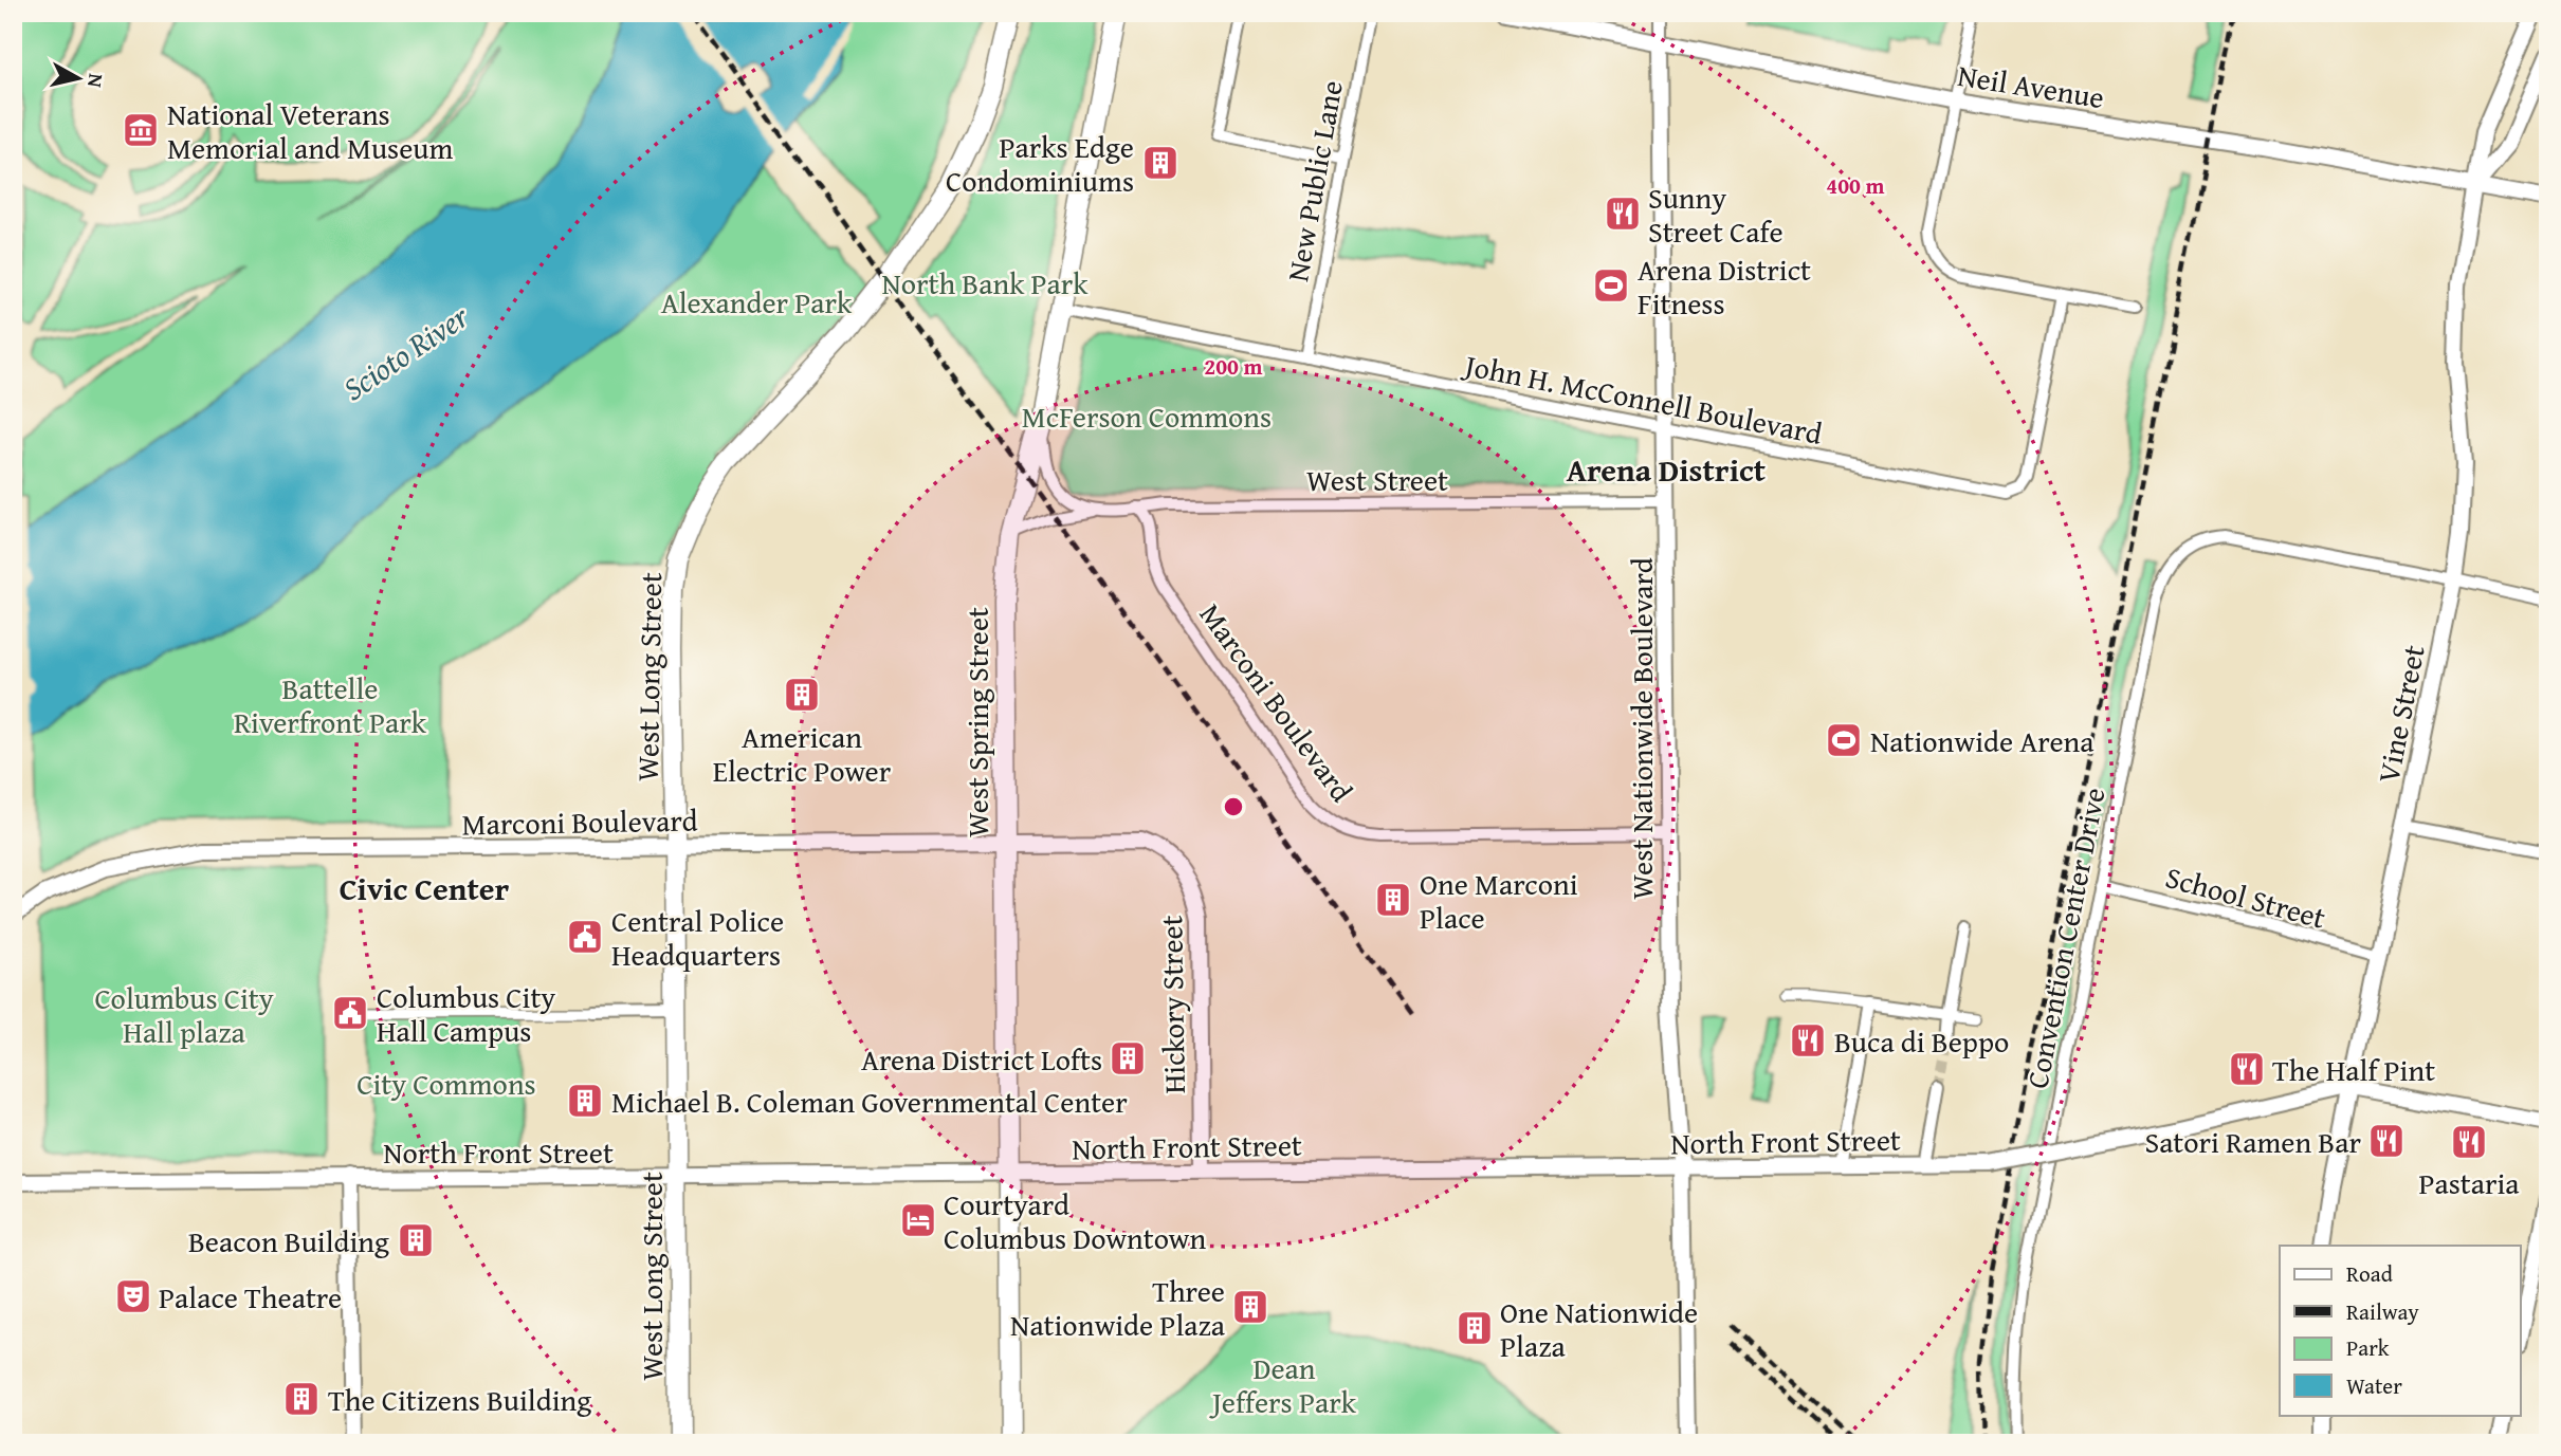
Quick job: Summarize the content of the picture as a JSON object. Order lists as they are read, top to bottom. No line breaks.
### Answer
{"streets":{"main road":["West Long Street","West Spring Street"],"street":["Neil Avenue","New Public Lane","John H. McConnell Boulevard","West Street","Marconi Boulevard","Vine Street","West Nationwide Boulevard","School Street","Convention Center Drive","Hickory Street","North Front Street"]},"crossings":[["Neil Avenue","Vine Street"],["Neil Avenue","West Nationwide Boulevard"],["New Public Lane","John H. McConnell Boulevard"],["John H. McConnell Boulevard","West Spring Street"],["John H. McConnell Boulevard","West Nationwide Boulevard"],["West Street","Marconi Boulevard"],["West Street","West Spring Street"],["West Street","West Nationwide Boulevard"],["West Long Street","Marconi Boulevard"],["West Long Street","North Front Street"],["Marconi Boulevard","West Spring Street"],["Marconi Boulevard","West Nationwide Boulevard"],["Marconi Boulevard","Hickory Street"],["Vine Street","School Street"],["Vine Street","Convention Center Drive"],["Vine Street","North Front Street"],["West Spring Street","North Front Street"],["West Nationwide Boulevard","North Front Street"],["School Street","Convention Center Drive"],["Hickory Street","North Front Street"]],"districts":["Arena District","Civic Center"],"water":["Scioto River"],"parks":["North Bank Park","Alexander Park","McFerson Commons","Battelle Riverfront Park","Columbus City Hall plaza","City Commons","Dean Jeffers Park"],"places":{"museum":["National Veterans Memorial and Museum"],"building":["Parks Edge Condominiums","American Electric Power","One Marconi Place","Arena District Lofts","Michael B. Coleman Governmental Center","Beacon Building","Three Nationwide Plaza","One Nationwide Plaza","The Citizens Building"],"restaurant":["Sunny Street Cafe","Buca di Beppo","The Half Pint","Satori Ramen Bar","Pastaria"],"sports":["Arena District Fitness","Nationwide Arena"],"public building":["Central Police Headquarters","Columbus City Hall Campus"],"hotel":["Courtyard Columbus Downtown"],"theatre":["Palace Theatre"]},"legend":["Road","Railway","Park","Water"],"north":"right","rings":["400 m","200 m"]}
